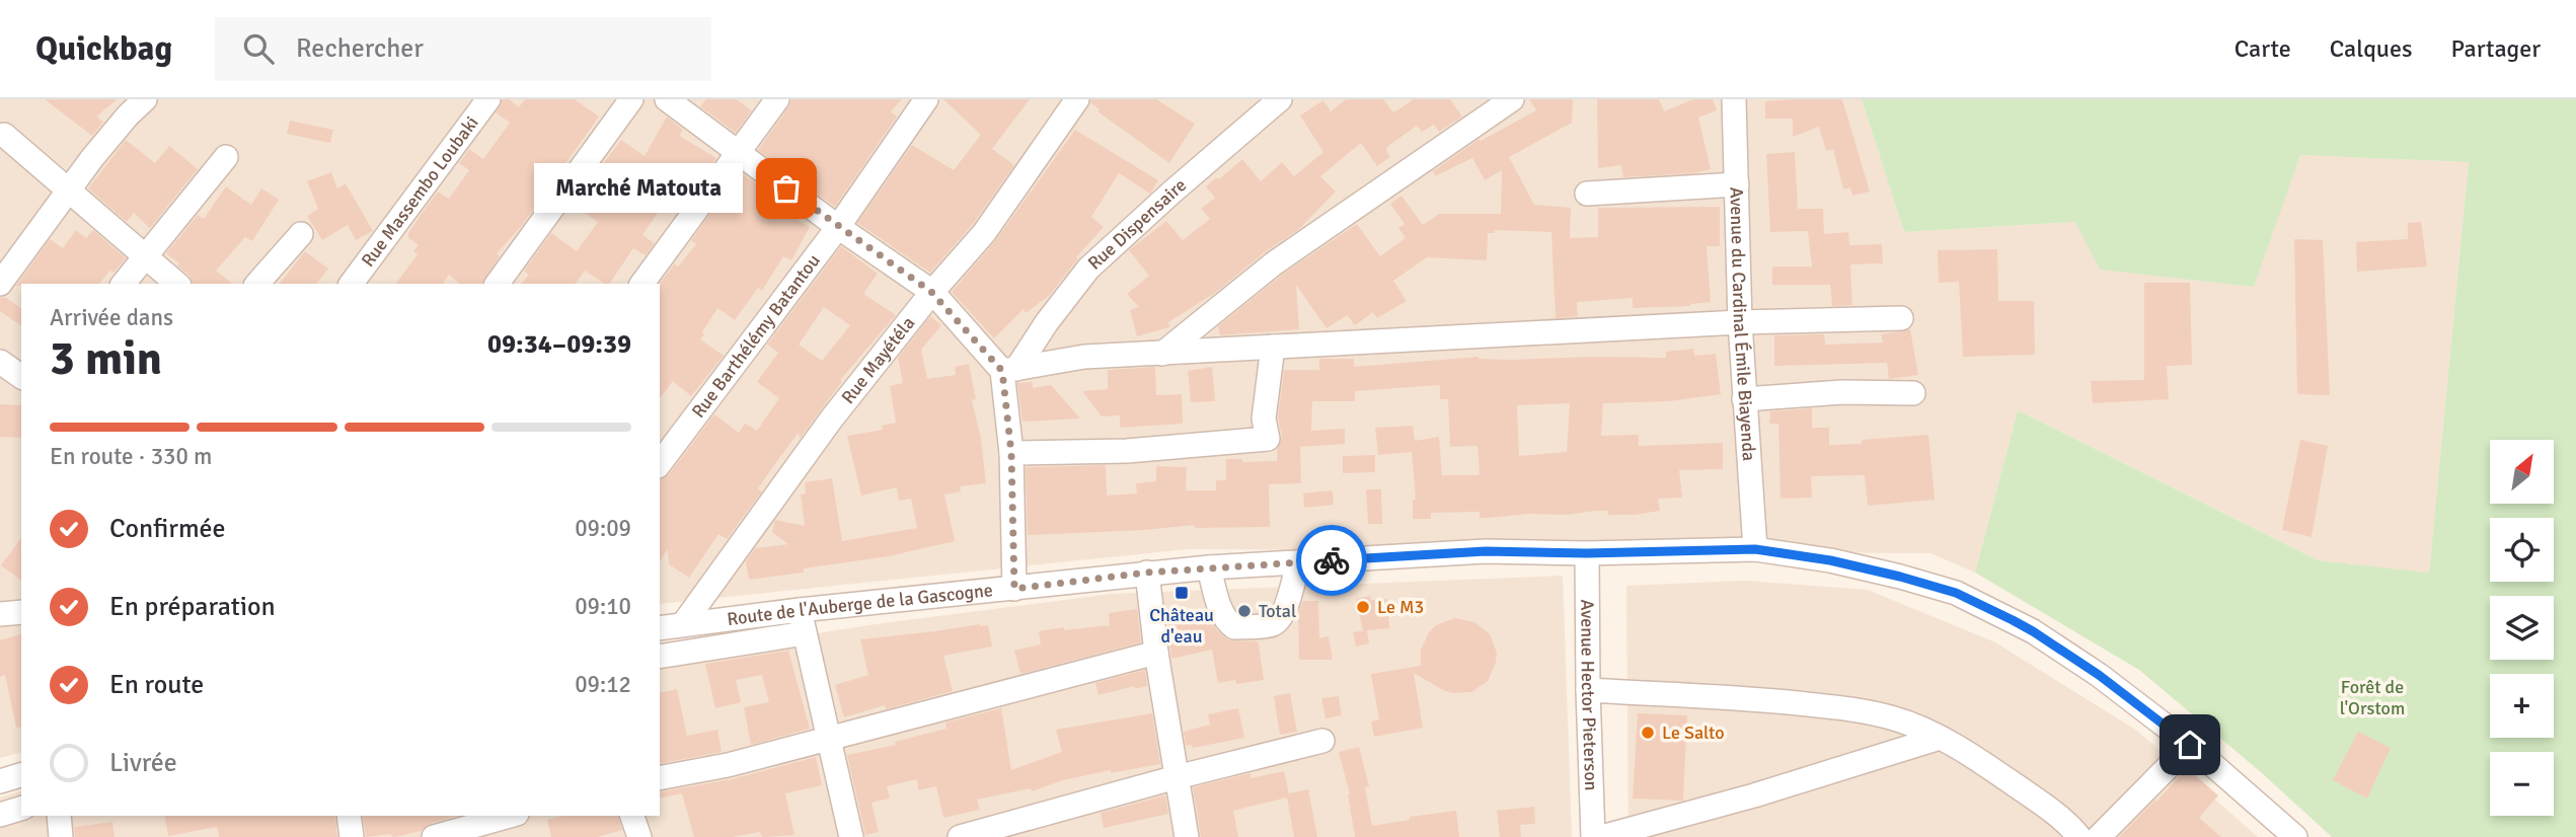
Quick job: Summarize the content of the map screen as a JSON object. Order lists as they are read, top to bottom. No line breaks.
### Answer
{"streets":{"street":["Rue Massembo Loubaki","Rue Dispensaire","Avenue du Cardinal Émile Biayenda","Rue Barthélémy Batantou","Rue Mayétéla","Route de l'Auberge de la Gascogne","Avenue Hector Pieterson"]},"crossings":[["Avenue du Cardinal Émile Biayenda","Route de l'Auberge de la Gascogne"],["Rue Mayétéla","Route de l'Auberge de la Gascogne"],["Route de l'Auberge de la Gascogne","Avenue Hector Pieterson"]],"parks":["Forêt de l'Orstom"],"places":{"other":["Marché Matouta","Le M3","Total","Le Salto"],"transit":["Château d'eau"]},"north":"top right","page":{"header":"Quickbag","search":"Rechercher","nav":["Carte","Calques","Partager"],"bubble":"Marché Matouta","heading":["3 min","Arrivée dans","09:34–09:39"],"bar":"En route · 330 m","map_buttons":["+","−"],"list":[["Confirmée","09:09"],["En préparation","09:10"],["En route","09:12"],"Livrée"]}}
